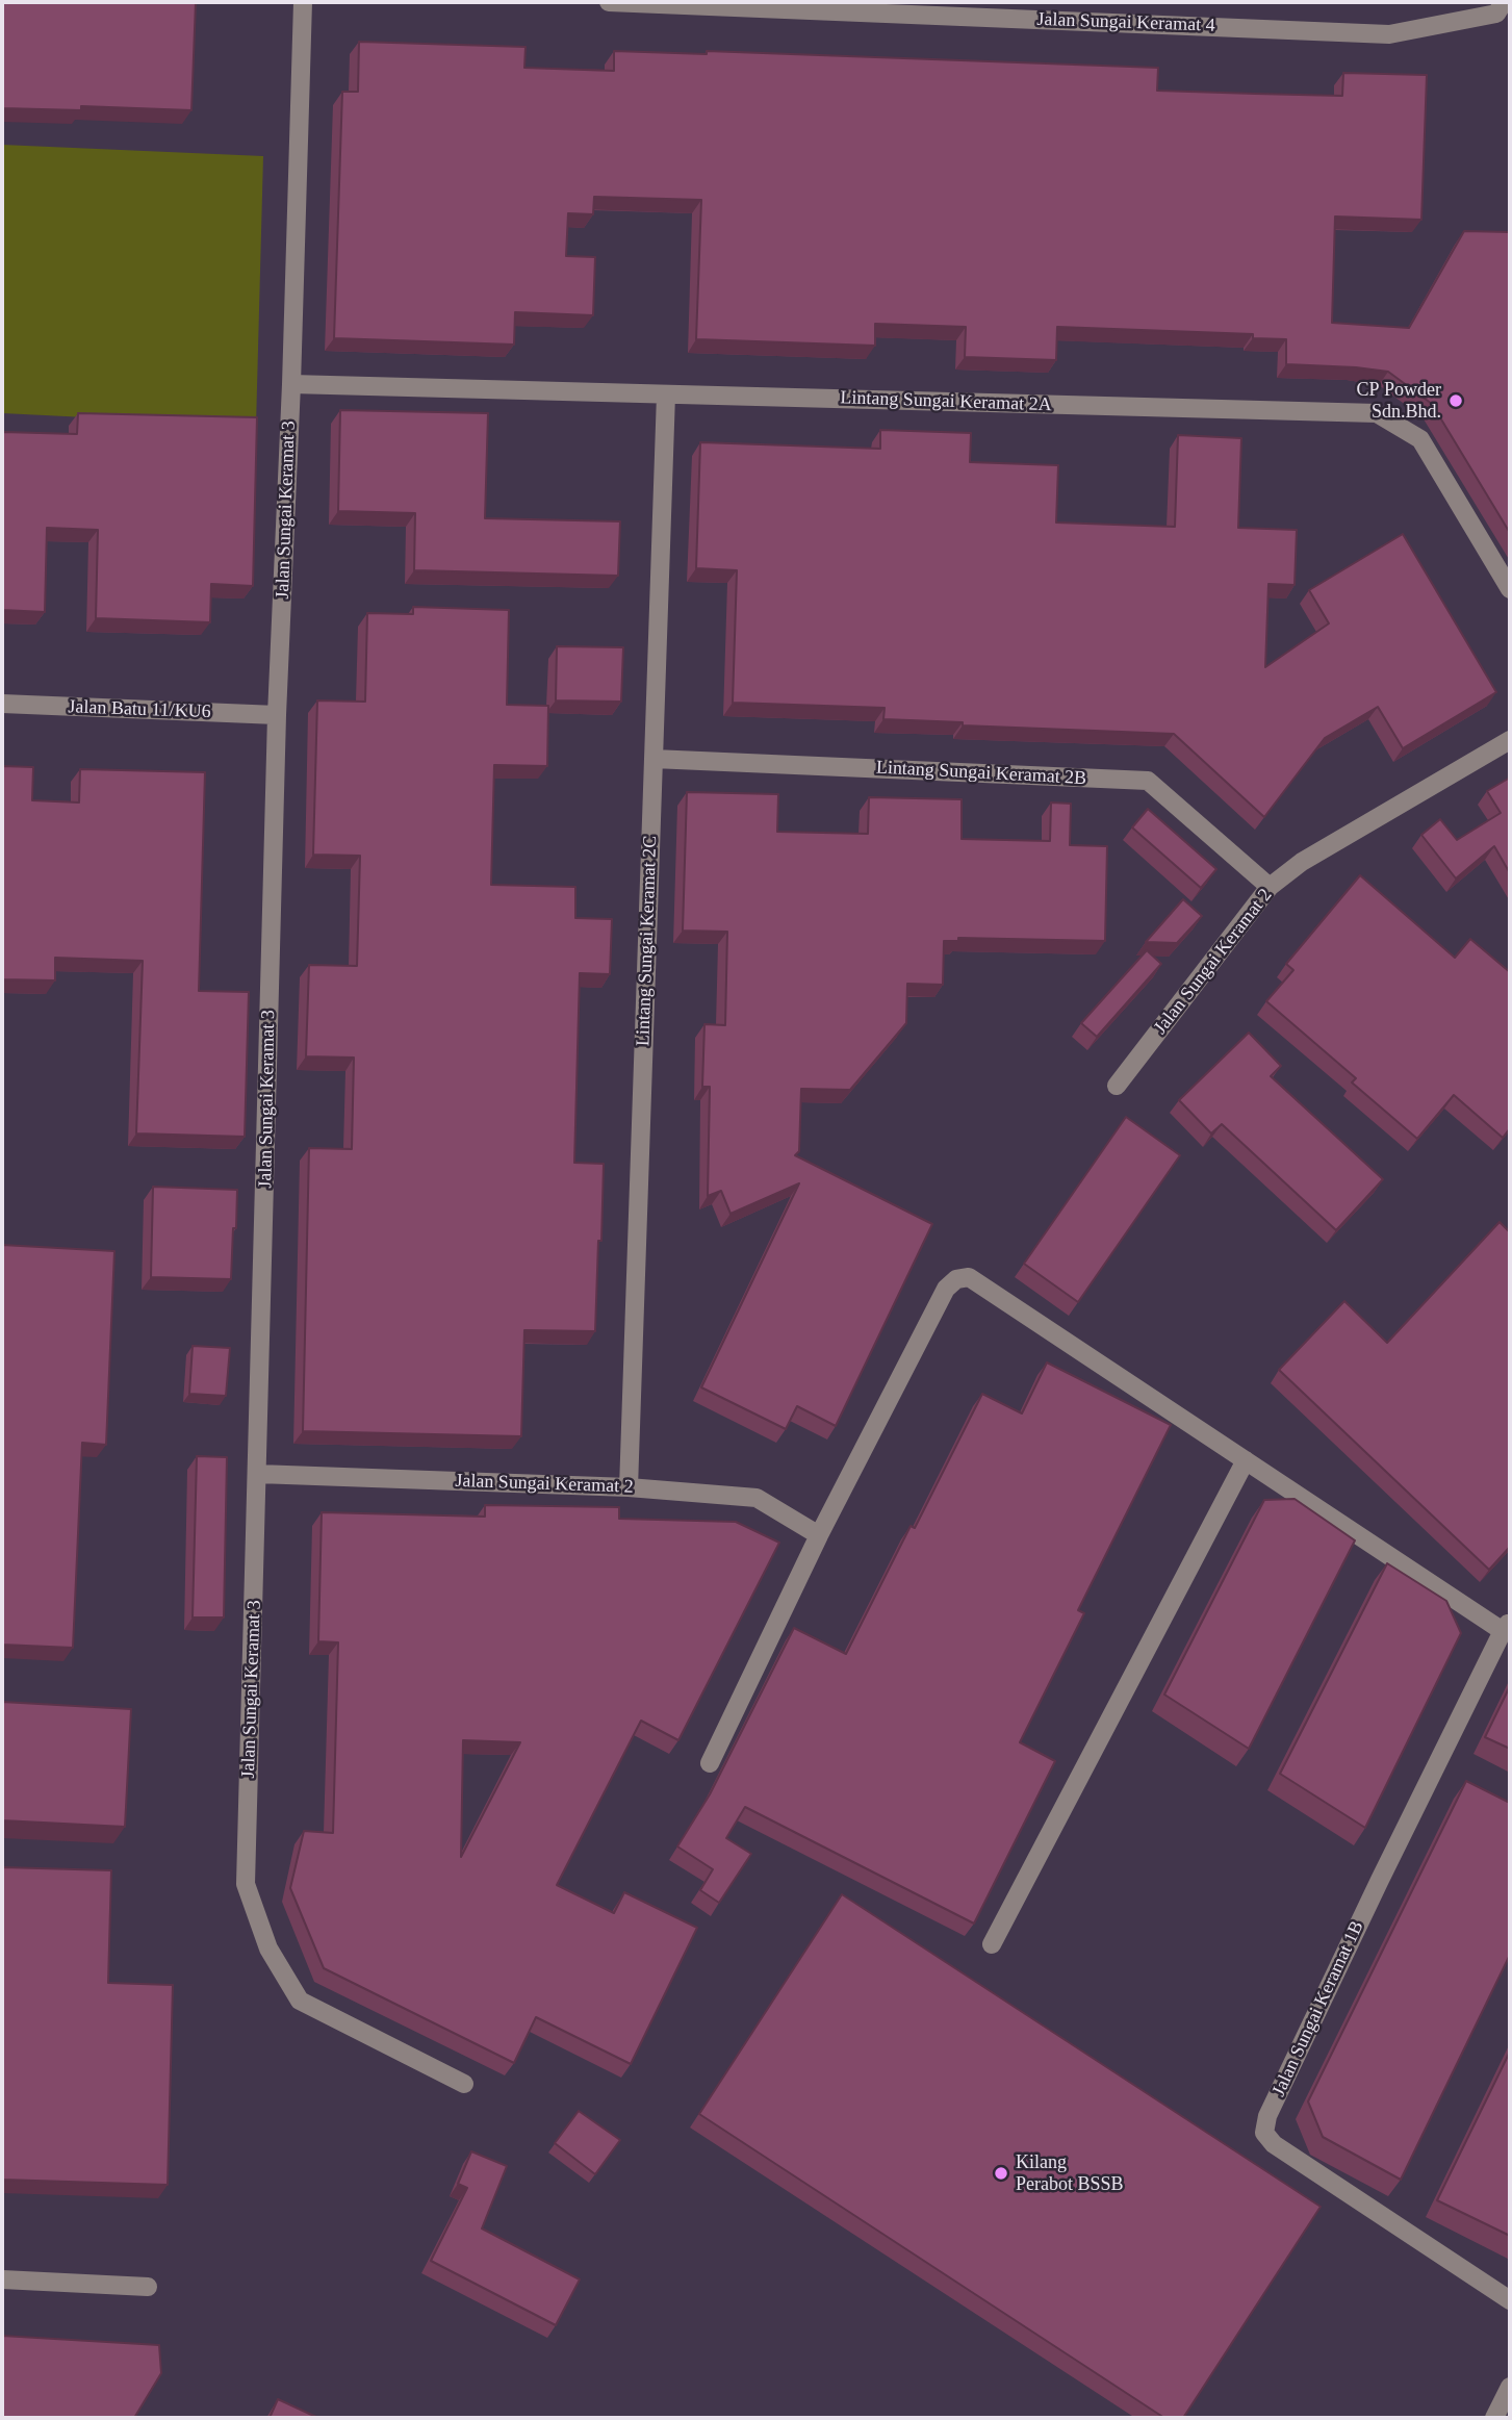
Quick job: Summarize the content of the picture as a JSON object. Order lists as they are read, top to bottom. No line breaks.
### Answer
{"streets":{"street":["Jalan Sungai Keramat 4","Lintang Sungai Keramat 2A","Jalan Sungai Keramat 3","Jalan Batu 11/KU6","Lintang Sungai Keramat 2B","Lintang Sungai Keramat 2C","Jalan Sungai Keramat 2","Jalan Sungai Keramat 1B"]},"crossings":[["Lintang Sungai Keramat 2A","Jalan Sungai Keramat 3"],["Lintang Sungai Keramat 2A","Lintang Sungai Keramat 2C"],["Jalan Sungai Keramat 3","Jalan Batu 11/KU6"],["Jalan Sungai Keramat 3","Jalan Sungai Keramat 2"],["Lintang Sungai Keramat 2B","Lintang Sungai Keramat 2C"],["Lintang Sungai Keramat 2B","Jalan Sungai Keramat 2"],["Lintang Sungai Keramat 2C","Jalan Sungai Keramat 2"]],"places":["CP Powder Sdn.Bhd.","Kilang Perabot BSSB"]}
